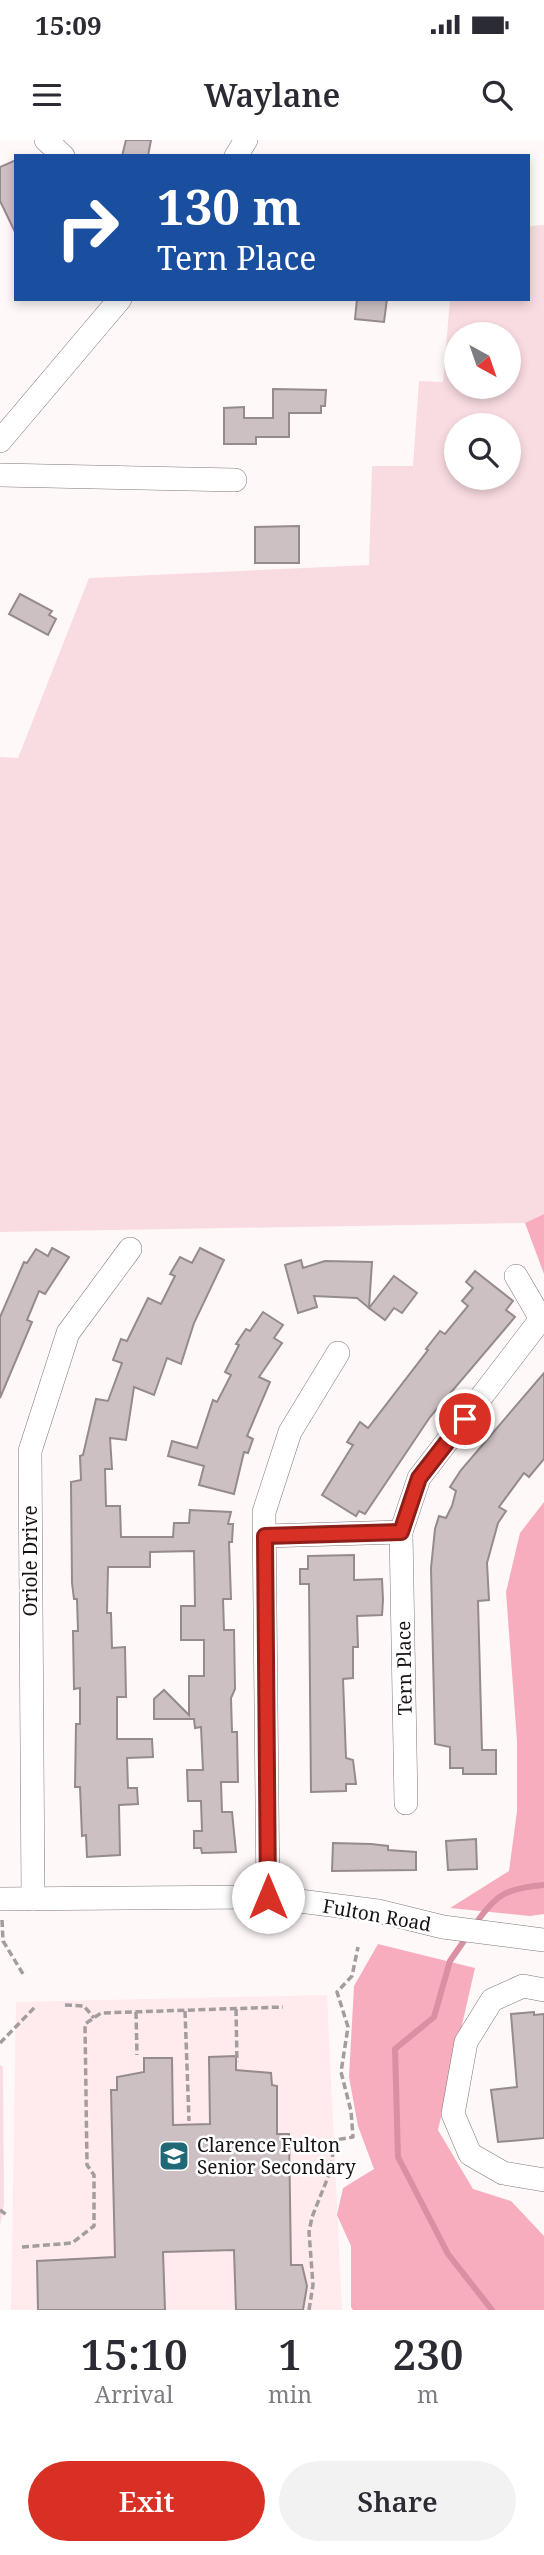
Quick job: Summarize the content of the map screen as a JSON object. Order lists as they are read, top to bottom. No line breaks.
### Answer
{"streets":{"street":["Oriole Drive","Tern Place","Fulton Road"]},"crossings":[["Oriole Drive","Fulton Road"]],"places":{"school or university":["Clarence Fulton Senior Secondary"]},"north":"bottom right","page":{"status":"15:09","header":"Waylane","turn":["130 m","Tern Place"],"eta":["15:10","Arrival","1","min","230","m"],"buttons":["Exit","Share"]}}
